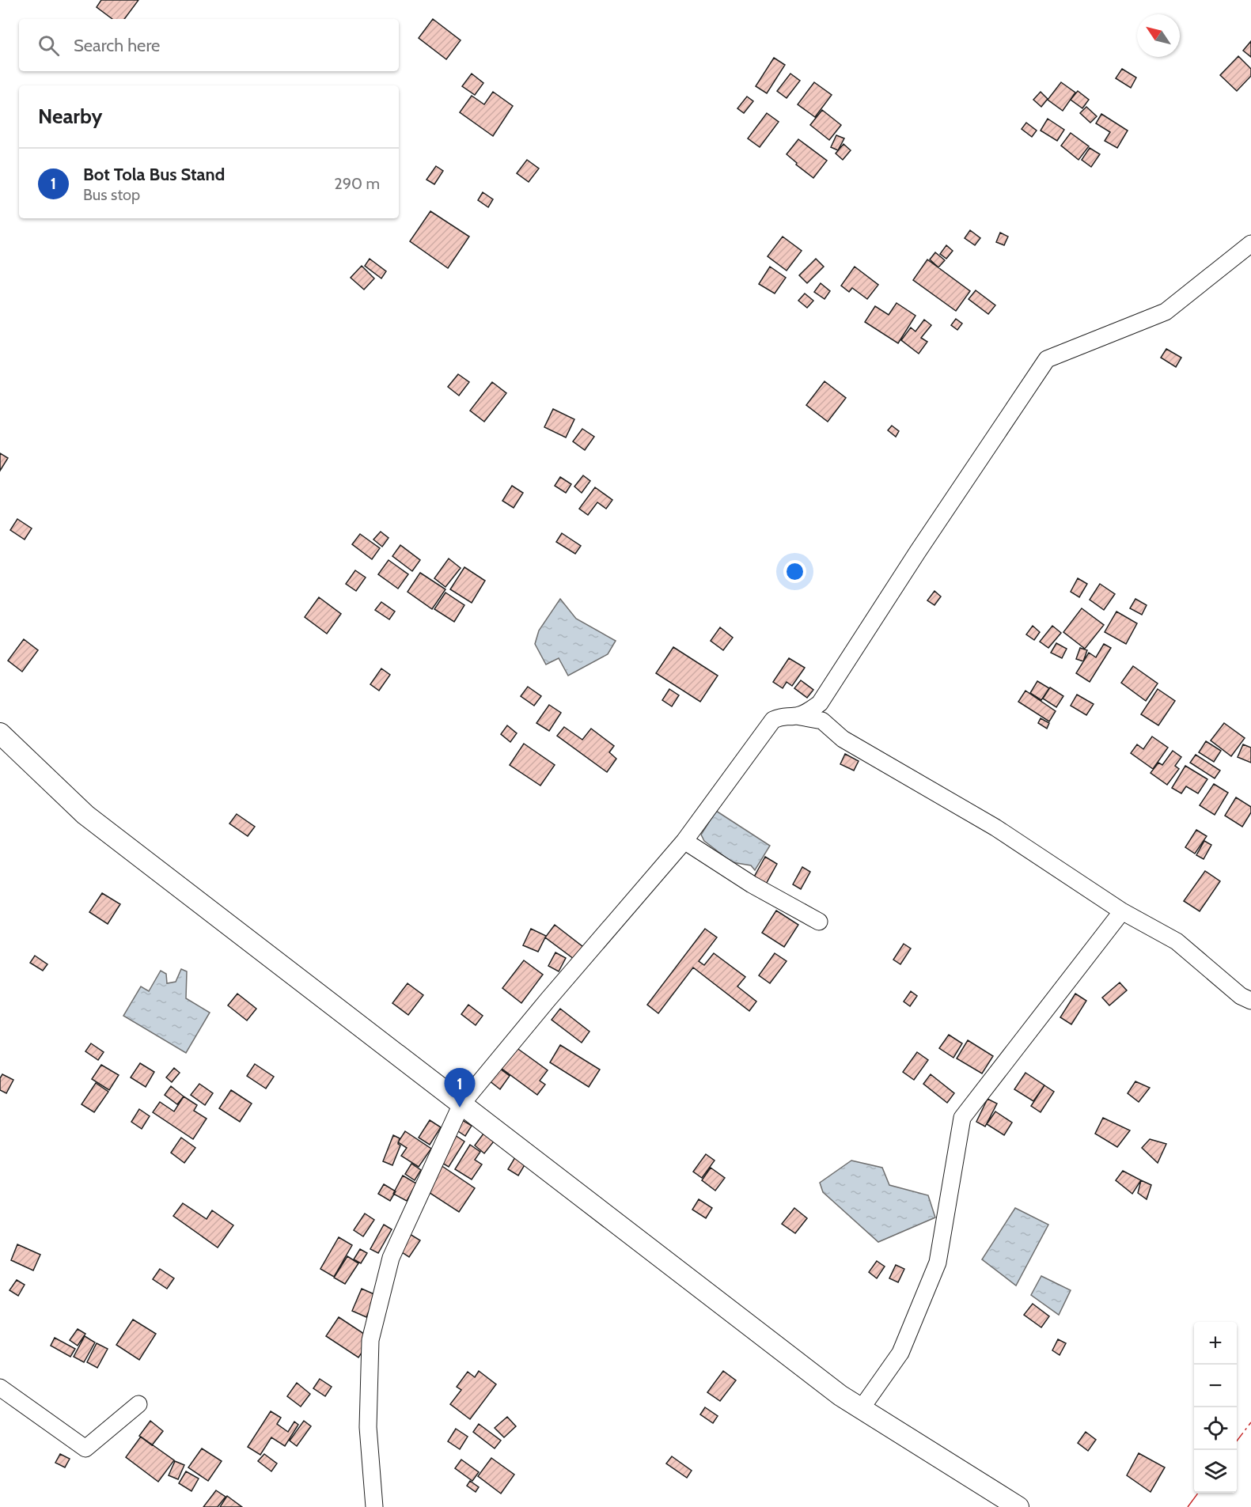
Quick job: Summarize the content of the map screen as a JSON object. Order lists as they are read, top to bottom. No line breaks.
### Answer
{"north":"top left","page":{"search":"Search here","heading":"Nearby","list":[{"mark":"1","name":"Bot Tola Bus Stand","note":"Bus stop","value":"290 m"}],"pins":"1","map_buttons":["+","−"]}}
